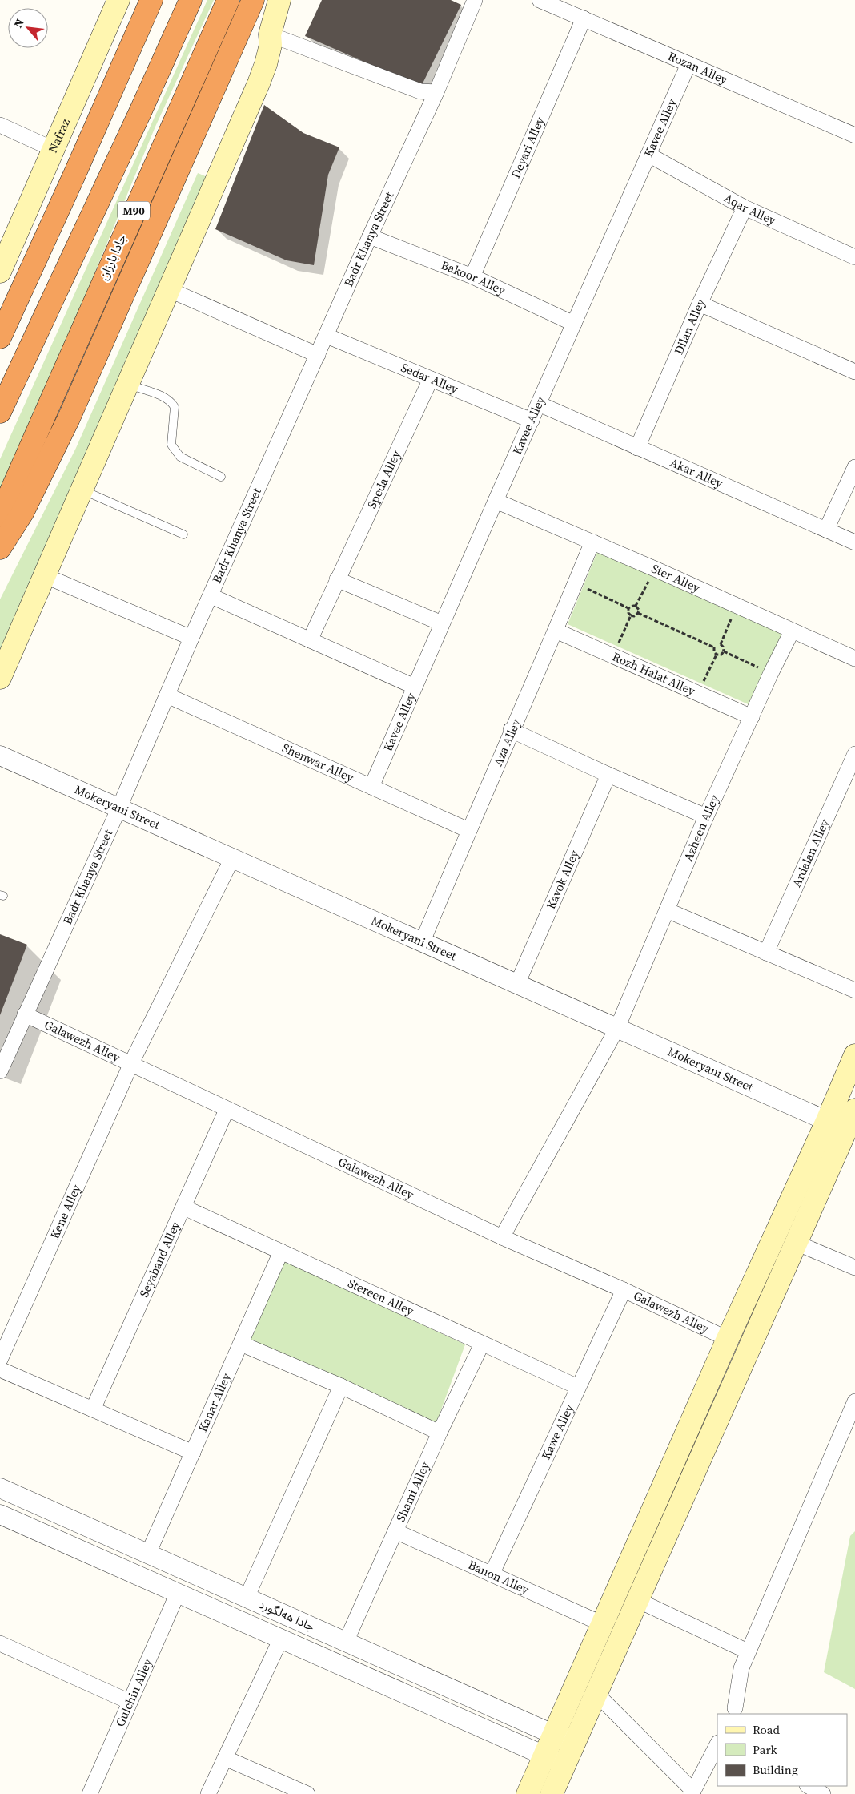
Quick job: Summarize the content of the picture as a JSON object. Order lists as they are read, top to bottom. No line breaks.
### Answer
{"streets":{"highway":["M90","جادا بارزان"],"main road":["Nafraz"],"street":["Rozan Alley","Kavee Alley","Deyari Alley","Aqar Alley","Badr Khanya Street","Bakoor Alley","Dilan Alley","Sedar Alley","Akar Alley","Speda Alley","Ster Alley","Rozh Halat Alley","Aza Alley","Shenwar Alley","Mokeryani Street","Azheen Alley","Ardalan Alley","Kavok Alley","Galawezh Alley","Kene Alley","Seyaband Alley","Stereen Alley","Kanar Alley","Kawe Alley","Shami Alley","Banon Alley","جادا هەلگورد","Gulchin Alley"]},"crossings":[["Rozan Alley","Kavee Alley"],["Rozan Alley","Deyari Alley"],["Kavee Alley","Aqar Alley"],["Kavee Alley","Bakoor Alley"],["Kavee Alley","Sedar Alley"],["Kavee Alley","Akar Alley"],["Kavee Alley","Ster Alley"],["Kavee Alley","Shenwar Alley"],["Deyari Alley","Bakoor Alley"],["Aqar Alley","Dilan Alley"],["Badr Khanya Street","Bakoor Alley"],["Badr Khanya Street","Sedar Alley"],["Badr Khanya Street","Shenwar Alley"],["Badr Khanya Street","Mokeryani Street"],["Badr Khanya Street","Galawezh Alley"],["Dilan Alley","Akar Alley"],["Sedar Alley","Speda Alley"],["Ster Alley","Aza Alley"],["Ster Alley","Azheen Alley"],["Rozh Halat Alley","Aza Alley"],["Rozh Halat Alley","Azheen Alley"],["Aza Alley","Shenwar Alley"],["Aza Alley","Mokeryani Street"],["Mokeryani Street","Azheen Alley"],["Mokeryani Street","Kavok Alley"],["Mokeryani Street","Kene Alley"],["Azheen Alley","Galawezh Alley"],["Galawezh Alley","Kene Alley"],["Galawezh Alley","Seyaband Alley"],["Galawezh Alley","Kawe Alley"],["Seyaband Alley","Stereen Alley"],["Stereen Alley","Kanar Alley"],["Stereen Alley","Kawe Alley"],["Stereen Alley","Shami Alley"],["Kanar Alley","جادا هەلگورد"],["Kawe Alley","Banon Alley"],["Shami Alley","Banon Alley"],["Shami Alley","جادا هەلگورد"],["جادا هەلگورد","Gulchin Alley"]],"legend":["Road","Park","Building"],"north":"top left"}
